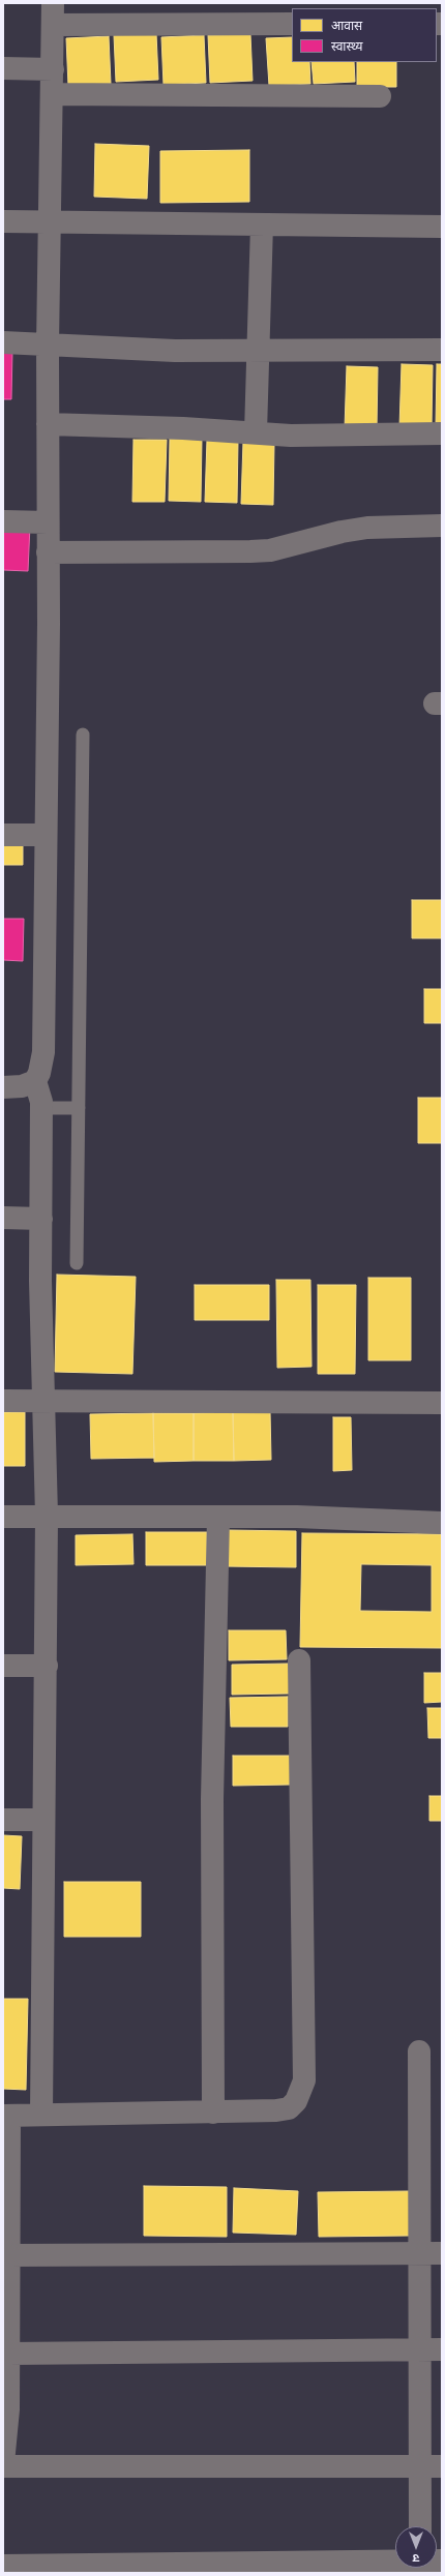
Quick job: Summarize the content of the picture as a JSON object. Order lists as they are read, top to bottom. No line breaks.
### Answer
{"legend":["आवास","स्वास्थ्य"],"north":"bottom"}
